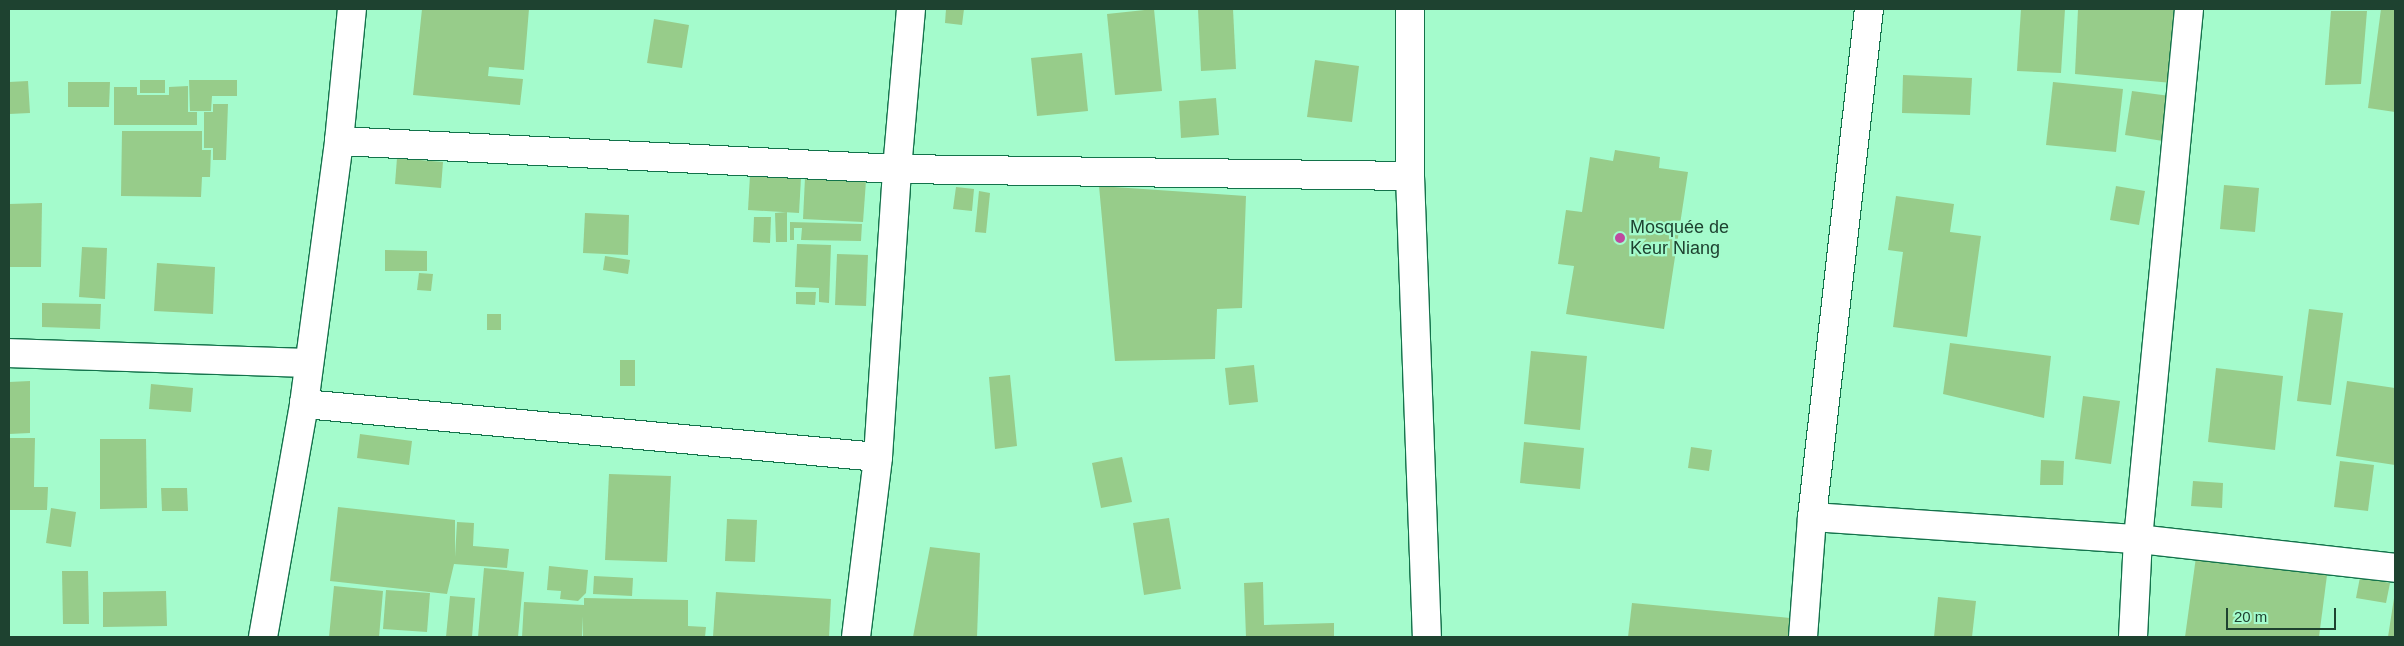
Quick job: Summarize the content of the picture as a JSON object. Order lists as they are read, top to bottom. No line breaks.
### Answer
{"places":["Mosquée de Keur Niang"],"scale_bar":"20 m"}
